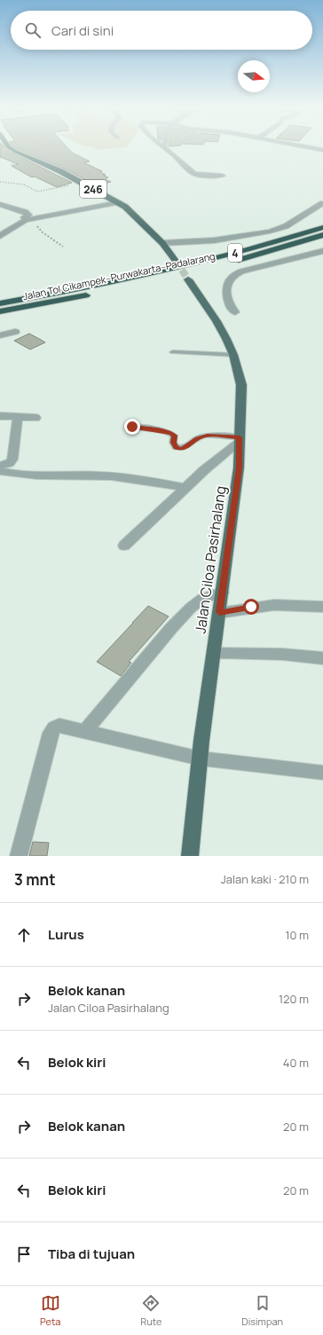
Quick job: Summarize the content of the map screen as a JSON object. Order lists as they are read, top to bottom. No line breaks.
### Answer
{"streets":{"highway":["4","Jalan Tol Cikampek–Purwakarta–Padalarang"],"main road":["246","Jalan Ciloa Pasirhalang"]},"north":"right","page":{"search":"Cari di sini","heading":["3 mnt","Jalan kaki · 210 m"],"list":[["Lurus","10 m"],["Belok kanan","Jalan Ciloa Pasirhalang","120 m"],["Belok kiri","40 m"],["Belok kanan","20 m"],["Belok kiri","20 m"],"Tiba di tujuan"],"nav":["Peta","Rute","Disimpan"]}}
